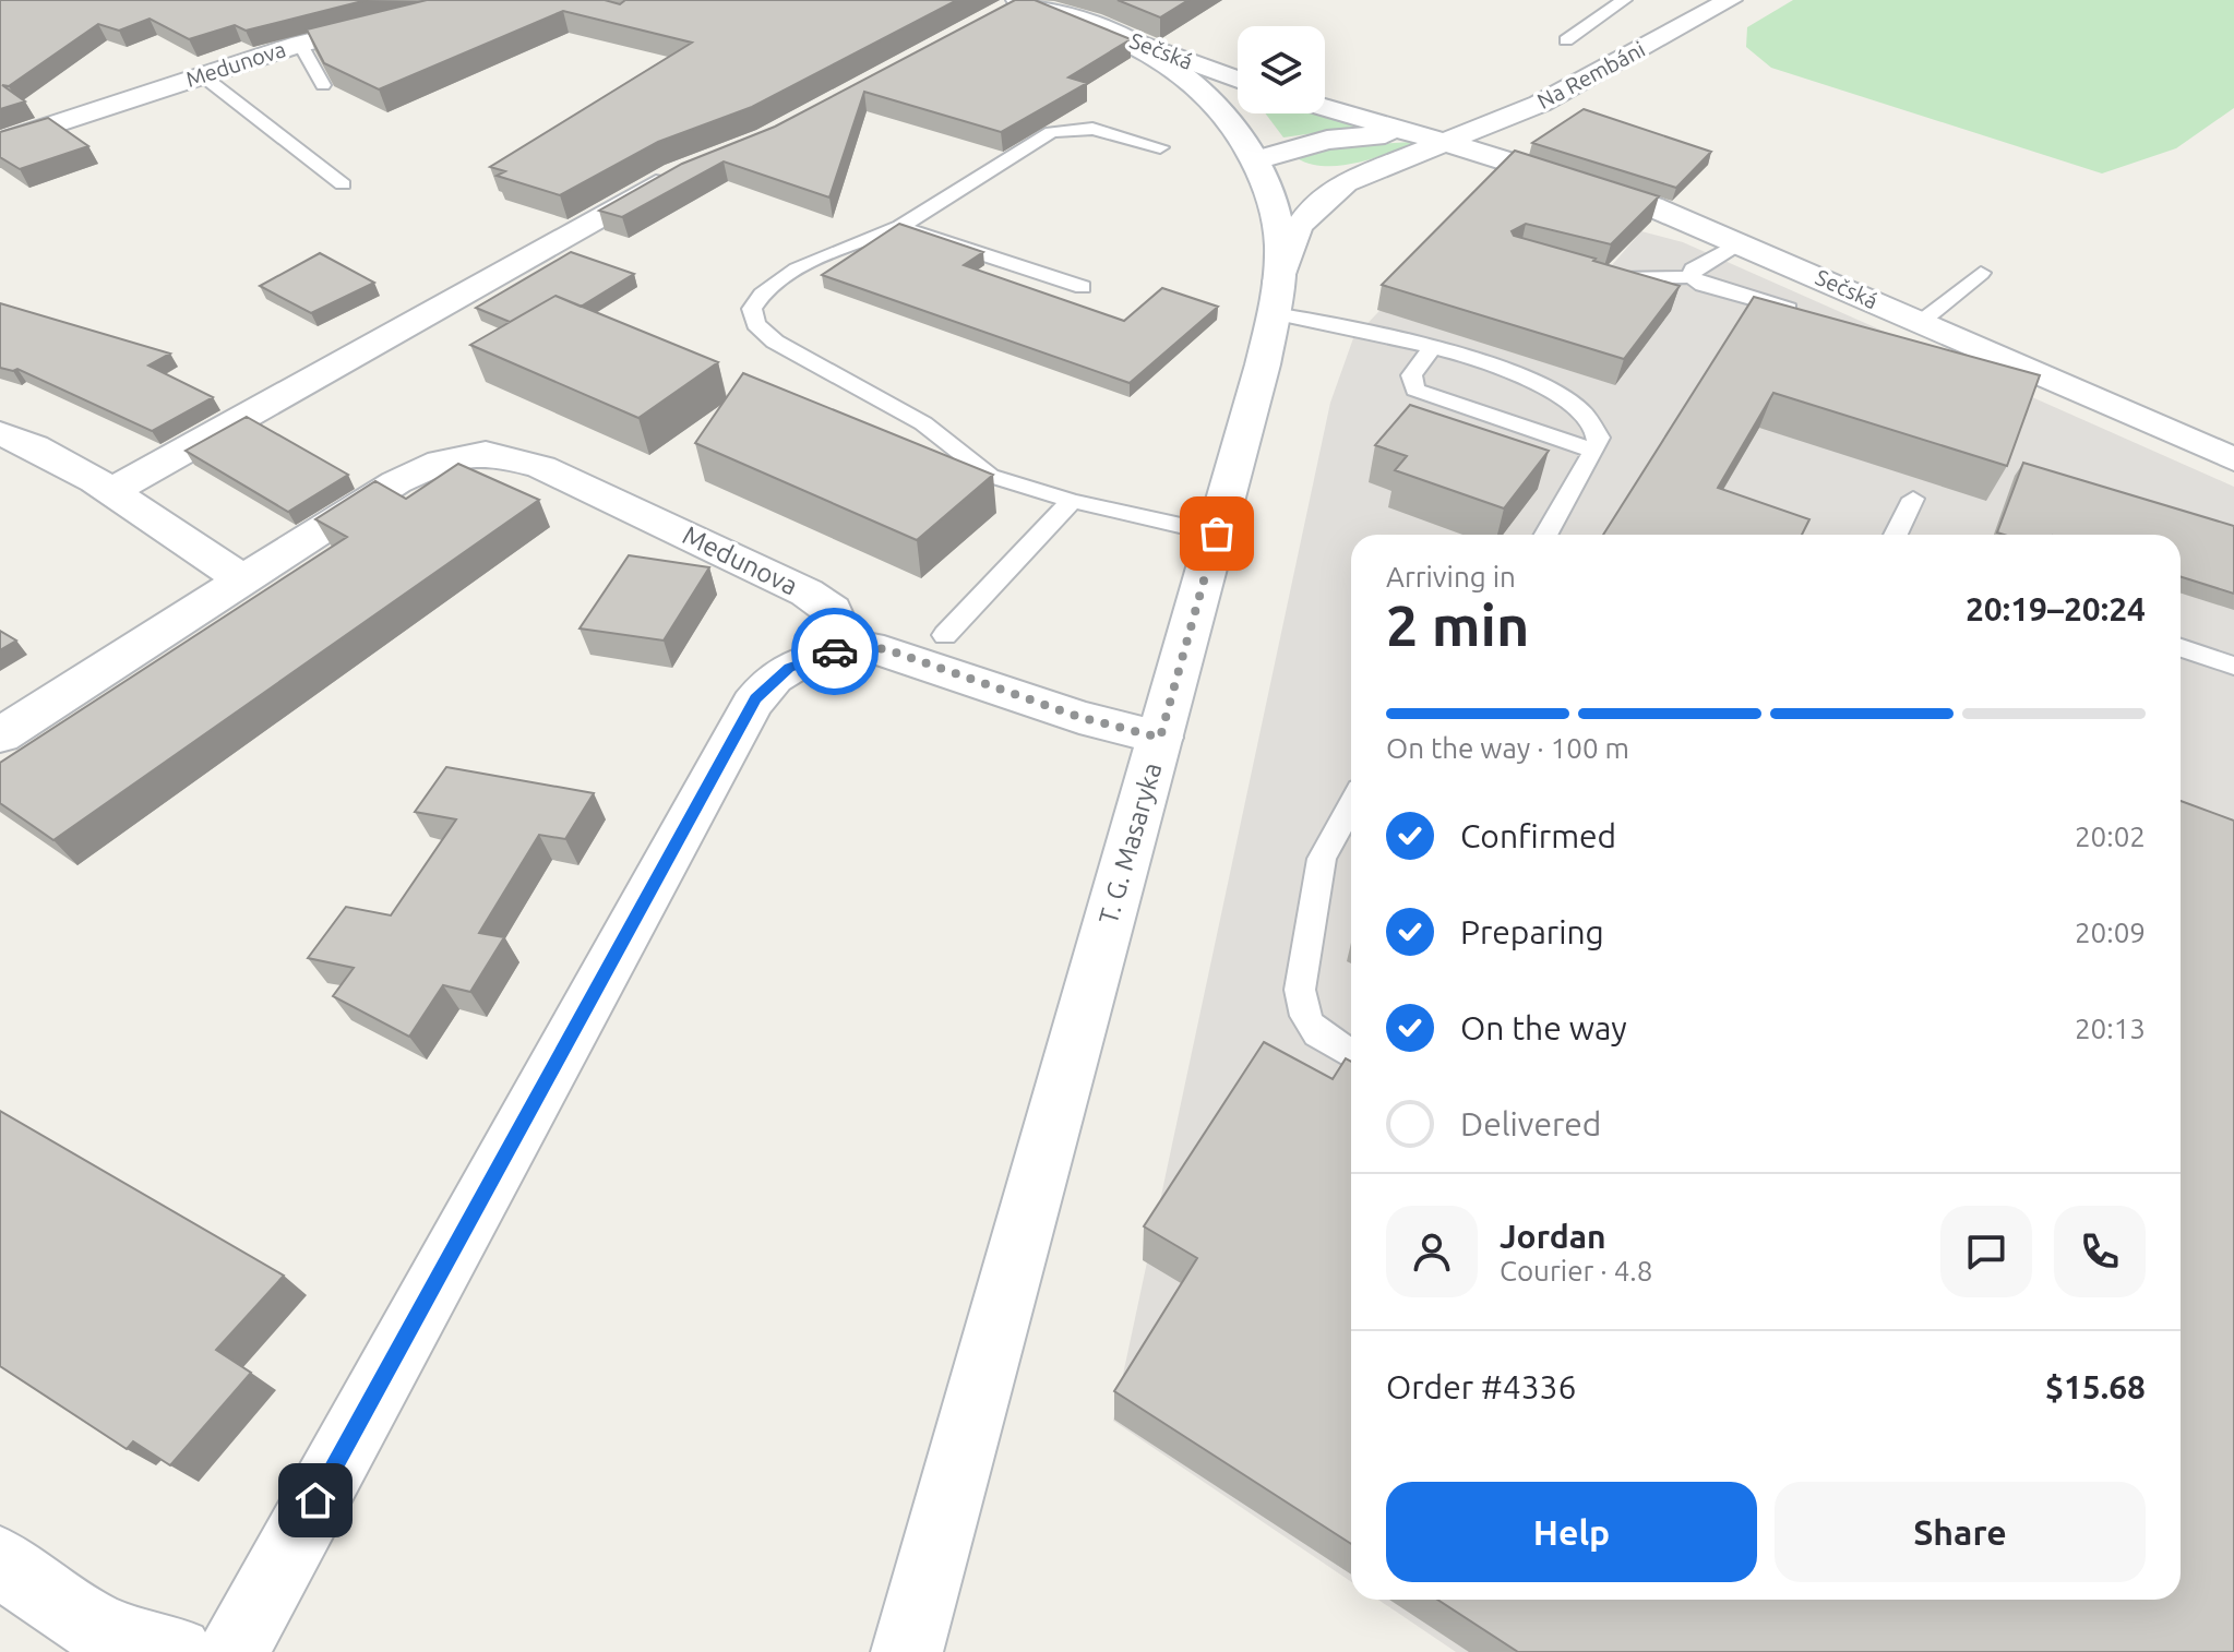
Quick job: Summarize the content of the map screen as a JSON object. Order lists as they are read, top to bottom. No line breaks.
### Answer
{"streets":{"street":["Sečská","Medunova","Na Rembáni","T. G. Masaryka"]},"crossings":[["Sečská","Na Rembáni"],["Sečská","T. G. Masaryka"]],"page":{"heading":["2 min","Arriving in","20:19–20:24"],"panel":["Jordan","Courier · 4.8","Order #4336","$15.68"],"bar":"On the way · 100 m","list":[["Confirmed","20:02"],["Preparing","20:09"],["On the way","20:13"],"Delivered"],"buttons":["Help","Share"]}}
